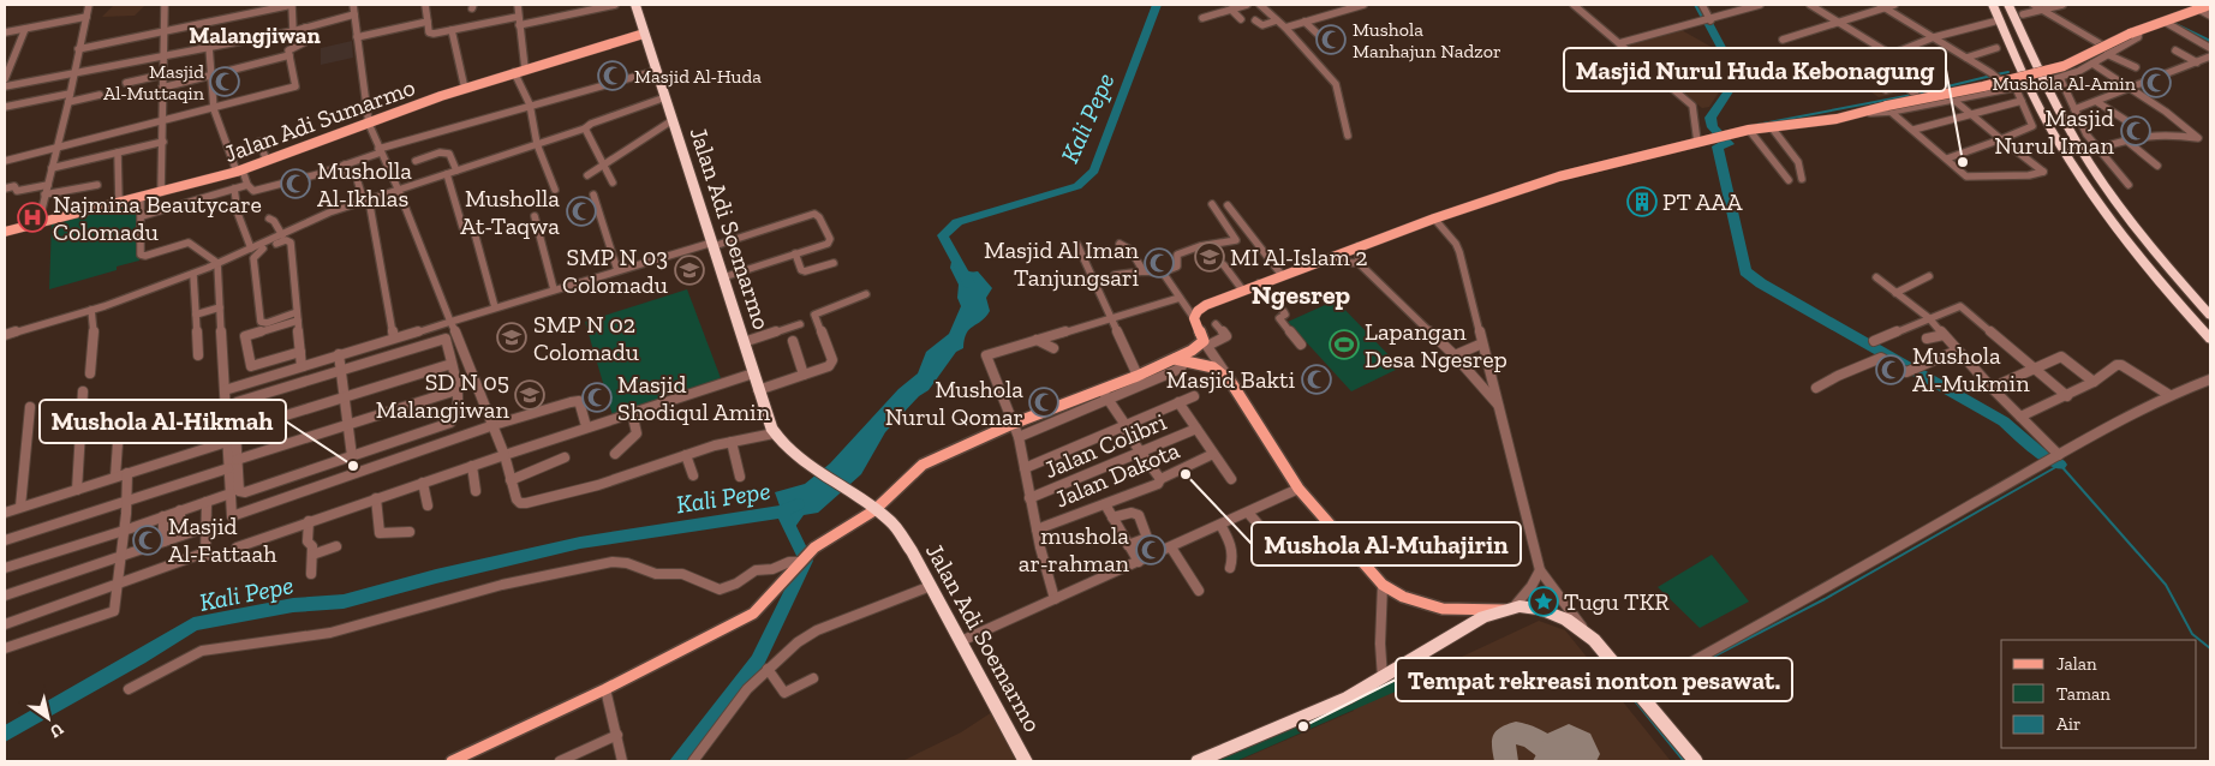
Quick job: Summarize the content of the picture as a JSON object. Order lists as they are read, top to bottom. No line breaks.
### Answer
{"streets":{"highway":["Jalan Adi Soemarmo"],"main road":["Jalan Adi Sumarmo"],"street":["Jalan Colibri","Jalan Dakota"]},"crossings":[["Jalan Adi Sumarmo","Jalan Adi Soemarmo"]],"districts":["Malangjiwan","Ngesrep"],"water":["Kali Pepe"],"places":{"mosque":["Mushola Manhajun Nadzor","Masjid Al-Huda","Masjid Al-Muttaqin","Mushola Al-Amin","Masjid Nurul Iman","Musholla Al-Ikhlas","Musholla At-Taqwa","Masjid Al Iman Tanjungsari","Mushola Al-Mukmin","Masjid Bakti","Masjid Shodiqul Amin","Mushola Nurul Qomar","Masjid Al-Fattaah","mushola ar-rahman"],"other":["Masjid Nurul Huda Kebonagung","Mushola Al-Hikmah","Mushola Al-Muhajirin","Tempat rekreasi nonton pesawat."],"building":["PT AAA"],"hospital":["Najmina Beautycare Colomadu"],"school or university":["MI Al-Islam 2","SMP N 03 Colomadu","SMP N 02 Colomadu","SD N 05 Malangjiwan"],"sports":["Lapangan Desa Ngesrep"],"place":["Tugu TKR"]},"legend":["Jalan","Taman","Air"],"north":"bottom right"}
